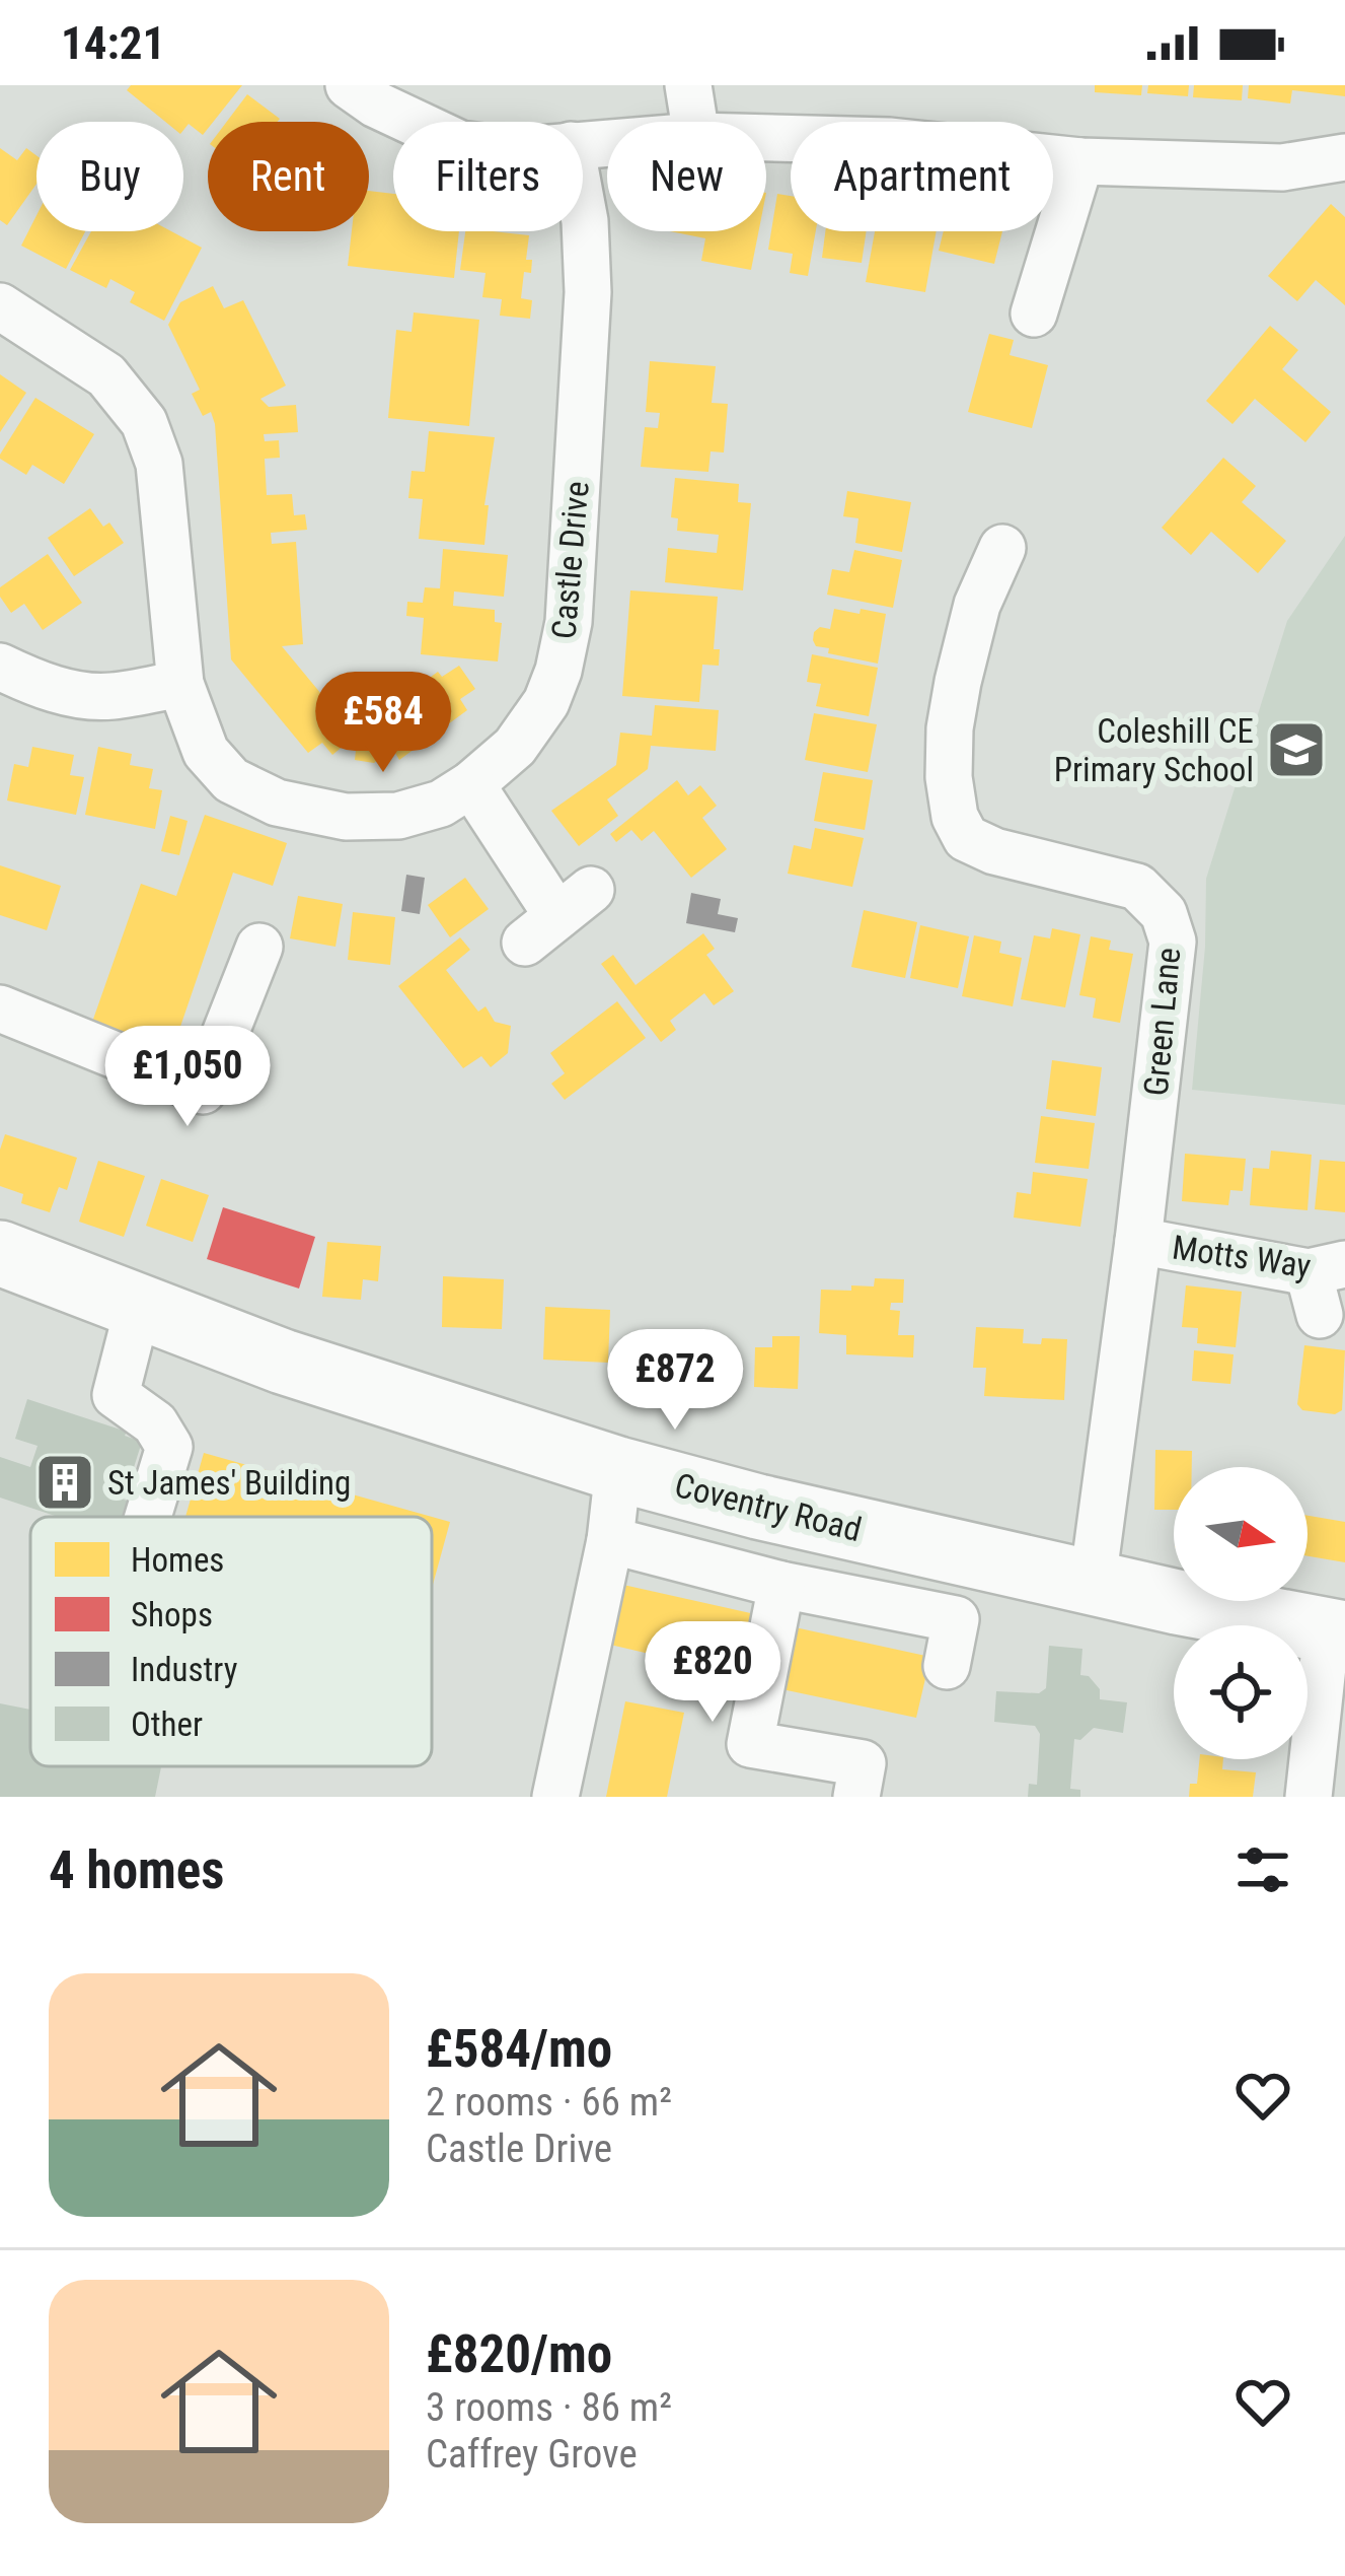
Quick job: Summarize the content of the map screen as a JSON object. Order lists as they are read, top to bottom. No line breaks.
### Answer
{"streets":{"main road":["Coventry Road"],"street":["Castle Drive","Green Lane","Motts Way"]},"crossings":[["Green Lane","Motts Way"],["Green Lane","Coventry Road"]],"places":{"school or university":["Coleshill CE Primary School"],"building":["St James' Building"]},"legend":["Homes","Shops","Industry","Other"],"north":"right","page":{"status":"14:21","chip":["Buy","Rent","Filters","New","Apartment"],"price":["£584","£1,050","£872","£820"],"heading":"4 homes","list":[{"name":"£584/mo","note":"2 rooms · 66 m² · Castle Drive"},{"name":"£820/mo","note":"3 rooms · 86 m² · Caffrey Grove"}]}}
